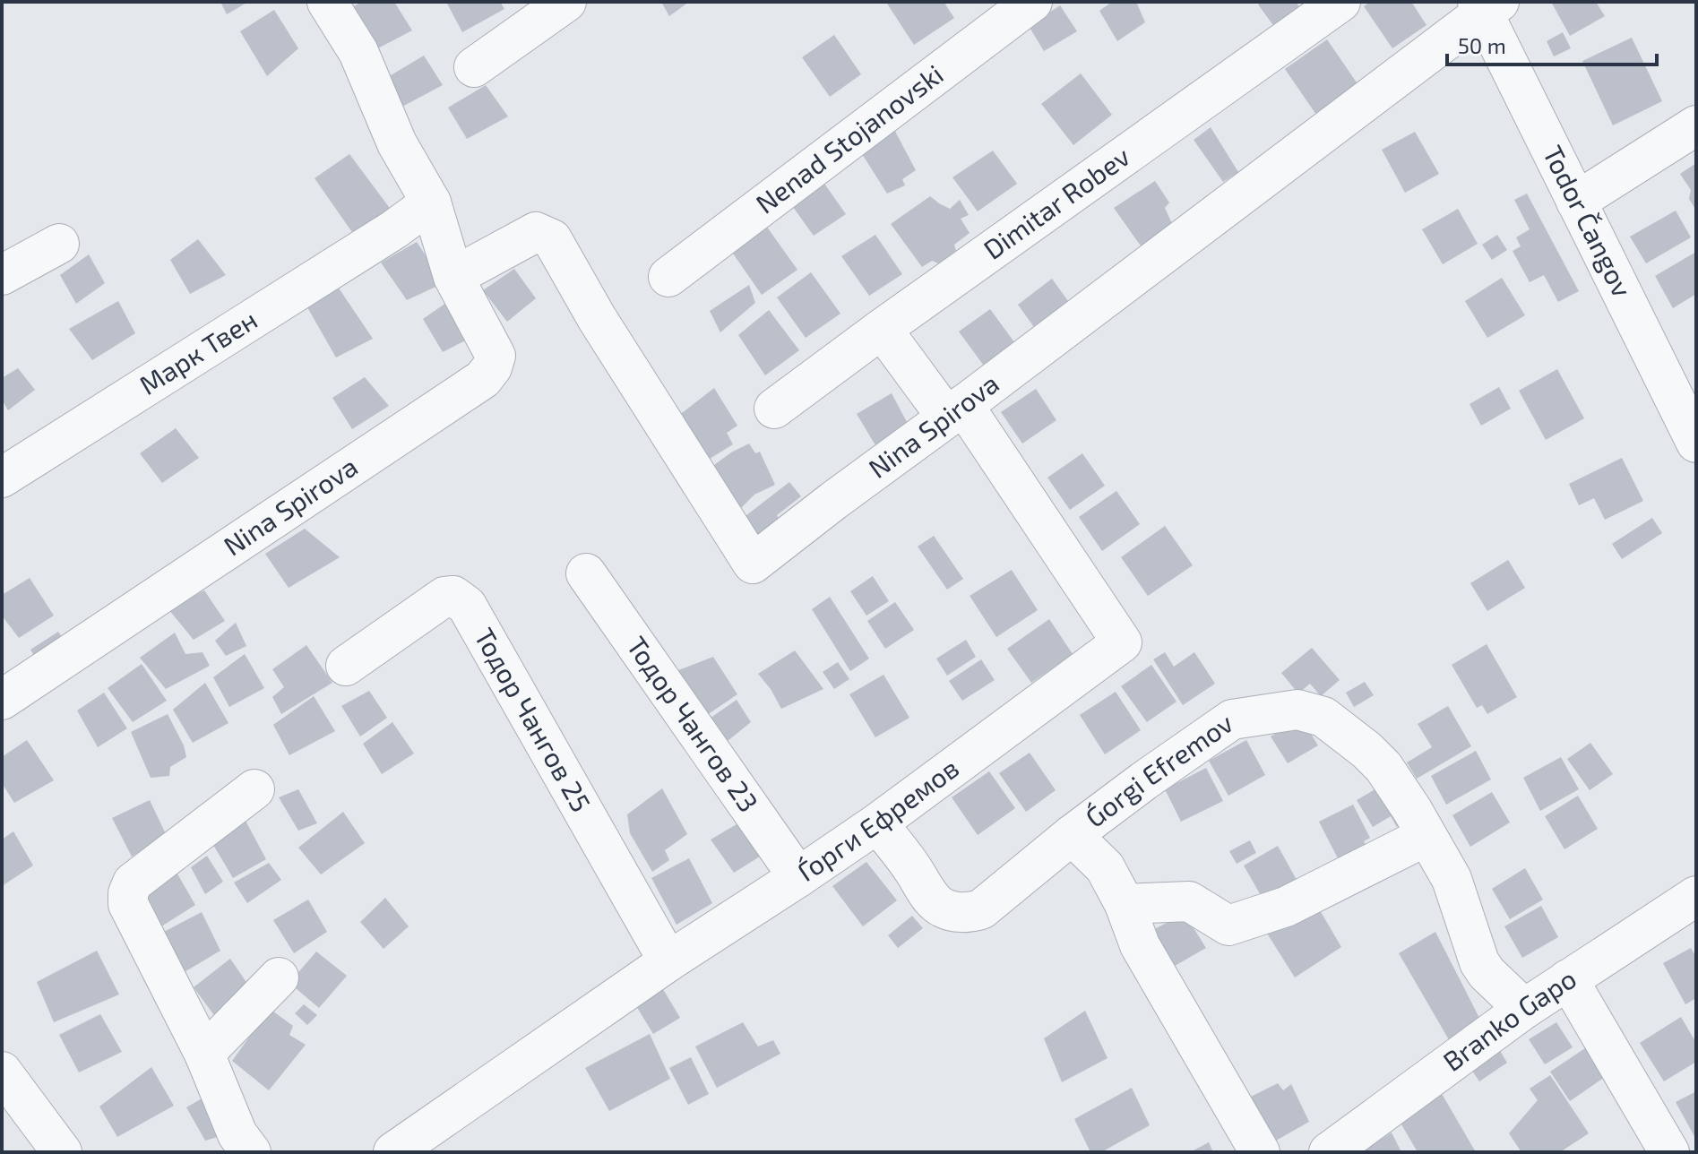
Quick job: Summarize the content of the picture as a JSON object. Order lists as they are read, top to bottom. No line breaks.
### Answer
{"streets":{"street":["Nenad Stojanovski","Dimitar Robev","Todor Čangov","Марк Твен","Nina Spirova","Тодор Чангов 25","Тодор Чангов 23","Ǵorgi Efremov","Ѓорги Ефремов","Branko Gapo"]},"crossings":[["Todor Čangov","Nina Spirova"],["Nina Spirova","Ѓорги Ефремов"],["Тодор Чангов 25","Ѓорги Ефремов"],["Тодор Чангов 23","Ѓорги Ефремов"],["Ǵorgi Efremov","Ѓорги Ефремов"],["Ǵorgi Efremov","Branko Gapo"]],"scale_bar":"50 m"}
